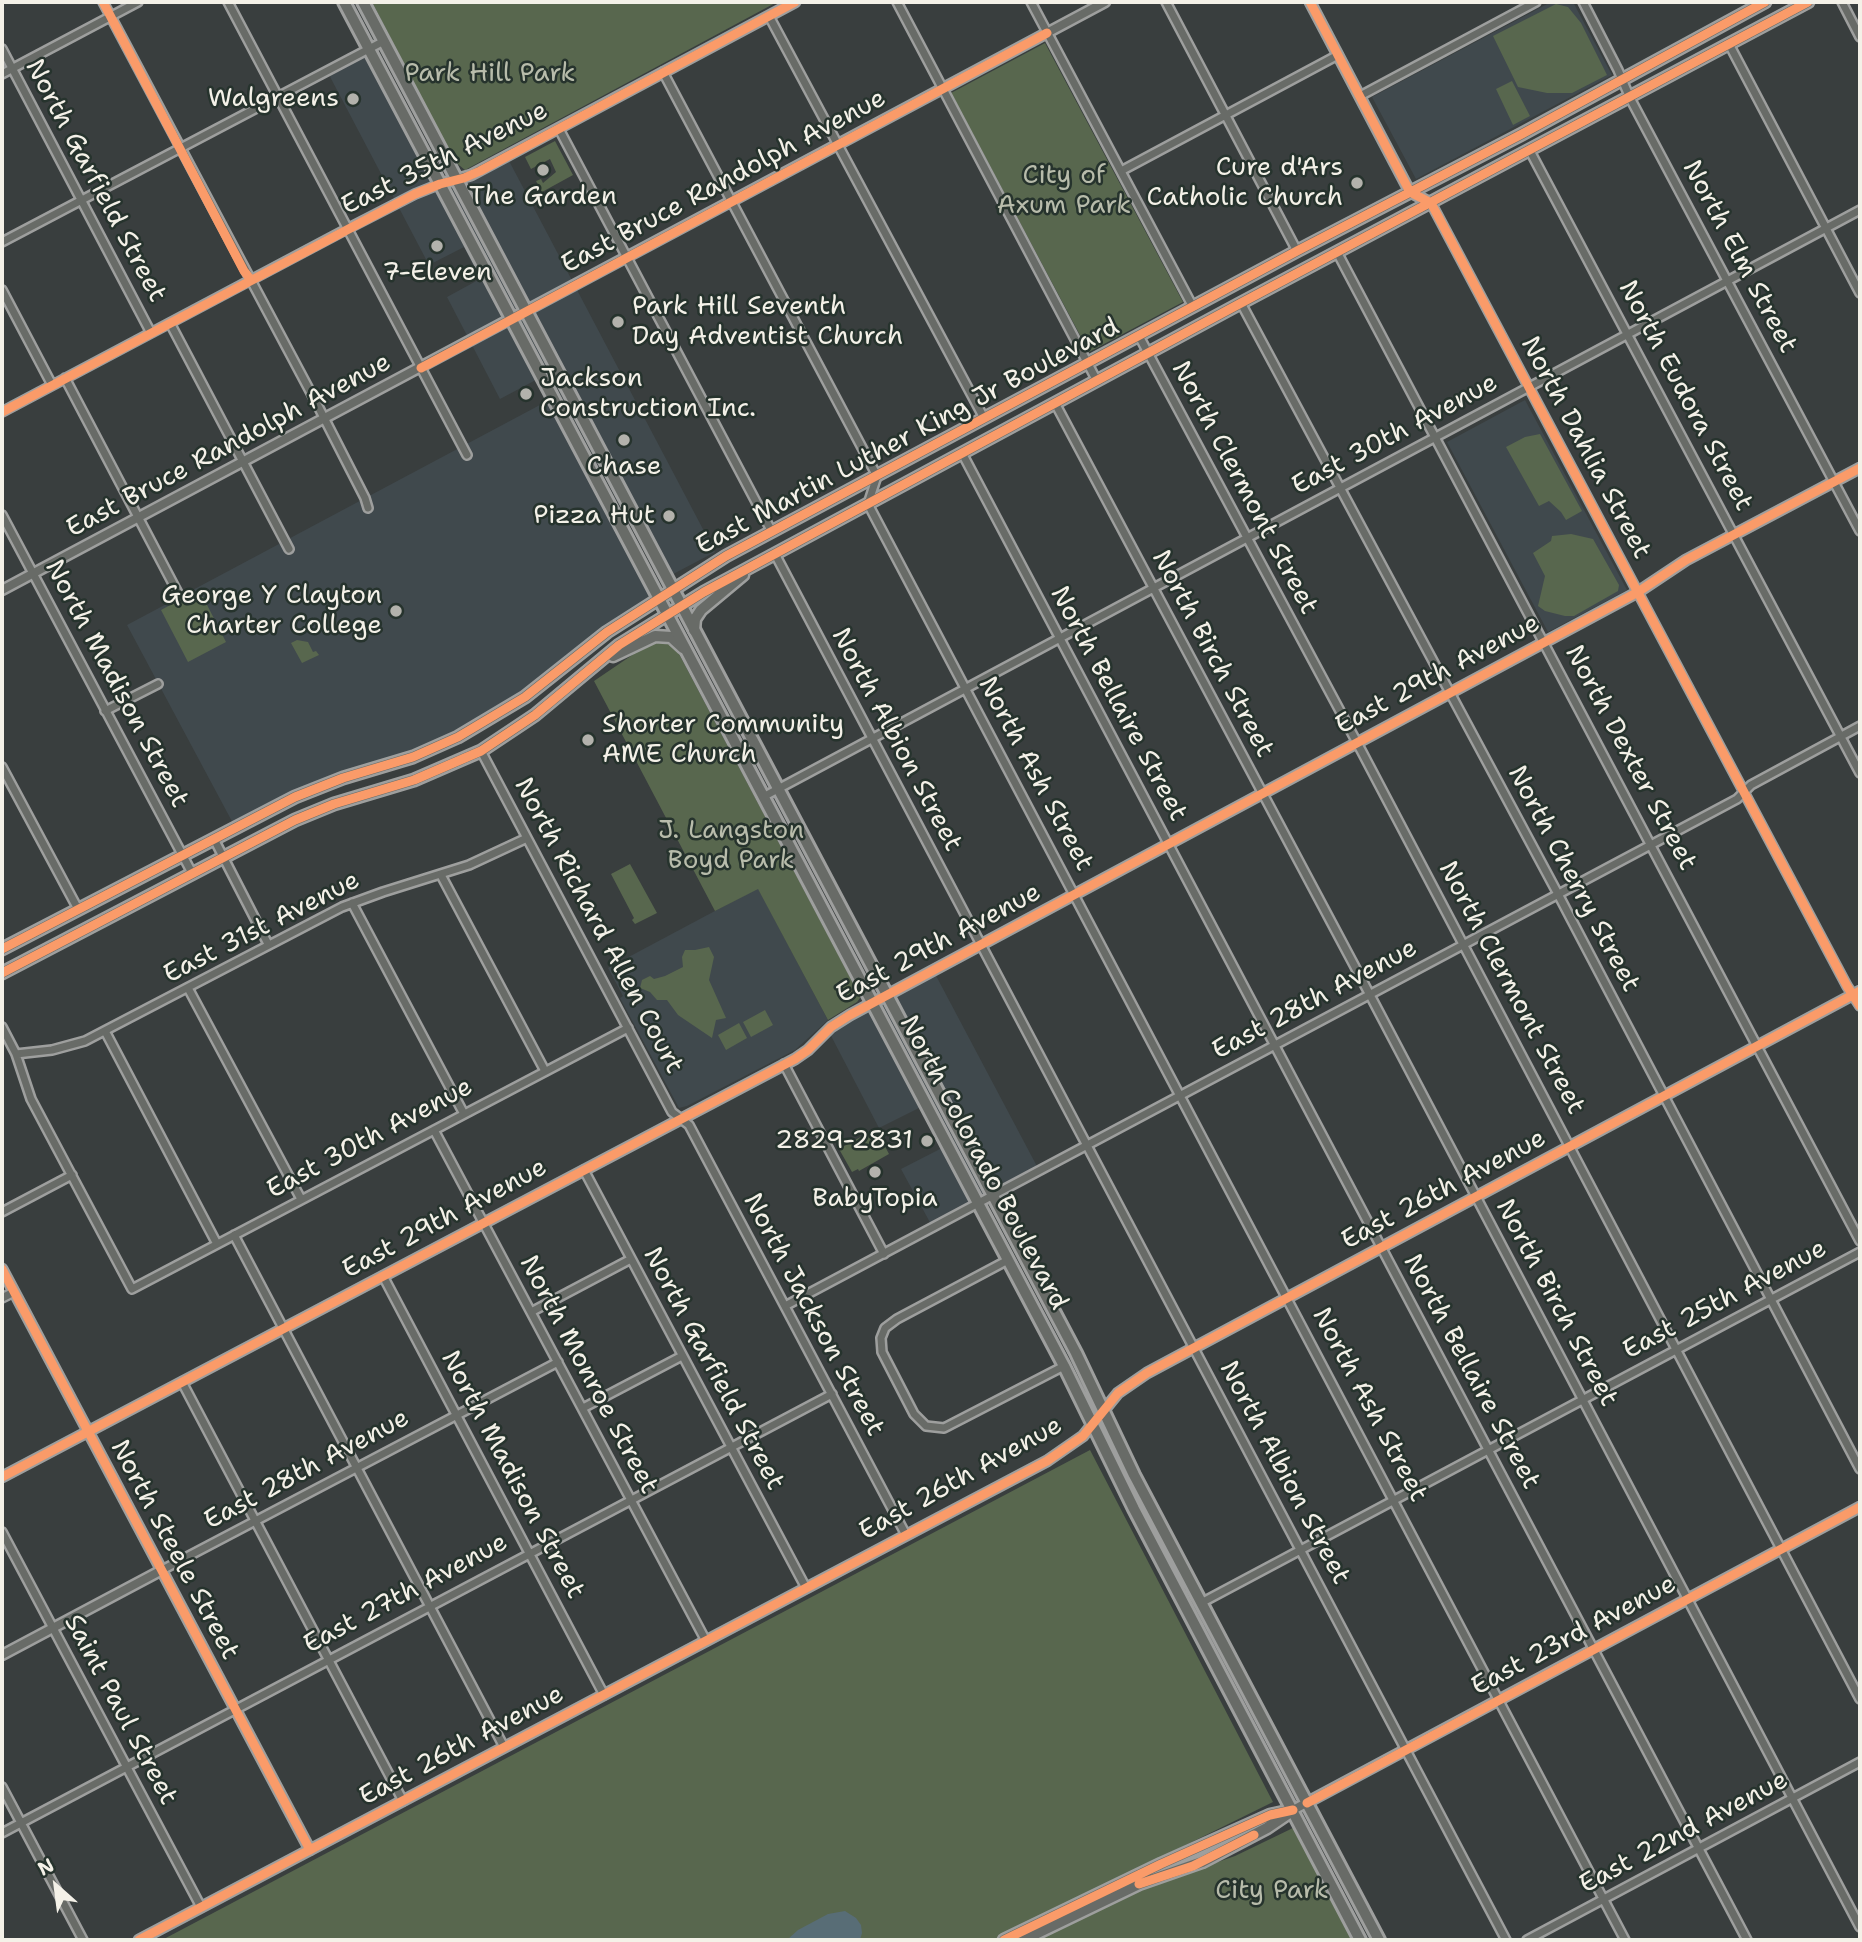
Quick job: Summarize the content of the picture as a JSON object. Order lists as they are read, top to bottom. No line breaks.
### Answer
{"streets":{"main road":["East Martin Luther King Jr Boulevard","North Colorado Boulevard","East 23rd Avenue"],"street":["East 35th Avenue","North Garfield Street","East Bruce Randolph Avenue","North Elm Street","North Eudora Street","East 30th Avenue","North Dahlia Street","North Clermont Street","North Birch Street","East 29th Avenue","North Madison Street","North Bellaire Street","North Albion Street","North Dexter Street","North Ash Street","North Cherry Street","North Richard Allen Court","East 31st Avenue","East 28th Avenue","East 26th Avenue","East 25th Avenue","North Jackson Street","North Monroe Street","North Steele Street","East 27th Avenue","Saint Paul Street","East 22nd Avenue"]},"crossings":[["East 35th Avenue","North Garfield Street"],["East 35th Avenue","North Colorado Boulevard"],["North Garfield Street","East Bruce Randolph Avenue"],["North Garfield Street","East 29th Avenue"],["North Garfield Street","East 26th Avenue"],["North Garfield Street","East 27th Avenue"],["East Bruce Randolph Avenue","North Madison Street"],["East Bruce Randolph Avenue","North Colorado Boulevard"],["North Elm Street","East 30th Avenue"],["North Elm Street","East Martin Luther King Jr Boulevard"],["North Elm Street","East 29th Avenue"],["North Eudora Street","East 30th Avenue"],["North Eudora Street","East Martin Luther King Jr Boulevard"],["North Eudora Street","East 29th Avenue"],["North Eudora Street","East 28th Avenue"],["East 30th Avenue","North Dahlia Street"],["East 30th Avenue","North Clermont Street"],["East 30th Avenue","North Birch Street"],["East 30th Avenue","North Bellaire Street"],["East 30th Avenue","North Albion Street"],["East 30th Avenue","North Dexter Street"],["East 30th Avenue","North Ash Street"],["East 30th Avenue","North Cherry Street"],["East 30th Avenue","North Richard Allen Court"],["East 30th Avenue","North Colorado Boulevard"],["East 30th Avenue","North Monroe Street"],["East Martin Luther King Jr Boulevard","North Dahlia Street"],["East Martin Luther King Jr Boulevard","North Clermont Street"],["East Martin Luther King Jr Boulevard","North Birch Street"],["East Martin Luther King Jr Boulevard","North Madison Street"],["East Martin Luther King Jr Boulevard","North Bellaire Street"],["East Martin Luther King Jr Boulevard","North Albion Street"],["East Martin Luther King Jr Boulevard","North Dexter Street"],["East Martin Luther King Jr Boulevard","North Ash Street"],["East Martin Luther King Jr Boulevard","North Cherry Street"],["East Martin Luther King Jr Boulevard","North Richard Allen Court"],["East Martin Luther King Jr Boulevard","North Colorado Boulevard"],["North Dahlia Street","East 29th Avenue"],["North Dahlia Street","East 28th Avenue"],["North Dahlia Street","East 26th Avenue"],["North Clermont Street","East 29th Avenue"],["North Clermont Street","East 28th Avenue"],["North Clermont Street","East 26th Avenue"],["North Clermont Street","East 25th Avenue"],["North Clermont Street","East 23rd Avenue"],["North Birch Street","East 29th Avenue"],["North Birch Street","East 28th Avenue"],["North Birch Street","East 26th Avenue"],["North Birch Street","East 25th Avenue"],["North Birch Street","East 23rd Avenue"],["North Birch Street","East 22nd Avenue"],["East 29th Avenue","North Madison Street"],["East 29th Avenue","North Bellaire Street"],["East 29th Avenue","North Albion Street"],["East 29th Avenue","North Dexter Street"],["East 29th Avenue","North Ash Street"],["East 29th Avenue","North Cherry Street"],["East 29th Avenue","North Richard Allen Court"],["East 29th Avenue","North Colorado Boulevard"],["East 29th Avenue","North Jackson Street"],["East 29th Avenue","North Monroe Street"],["East 29th Avenue","North Steele Street"],["North Madison Street","East 28th Avenue"],["North Madison Street","East 26th Avenue"],["North Madison Street","East 27th Avenue"],["North Bellaire Street","East 28th Avenue"],["North Bellaire Street","East 26th Avenue"],["North Bellaire Street","East 25th Avenue"],["North Bellaire Street","East 23rd Avenue"],["North Bellaire Street","East 22nd Avenue"],["North Albion Street","East 28th Avenue"],["North Albion Street","East 26th Avenue"],["North Albion Street","East 25th Avenue"],["North Albion Street","East 23rd Avenue"],["North Dexter Street","East 28th Avenue"],["North Dexter Street","East 26th Avenue"],["North Ash Street","East 28th Avenue"],["North Ash Street","East 26th Avenue"],["North Ash Street","East 25th Avenue"],["North Ash Street","East 23rd Avenue"],["North Ash Street","East 22nd Avenue"],["North Cherry Street","East 28th Avenue"],["North Cherry Street","East 26th Avenue"],["North Cherry Street","East 25th Avenue"],["North Richard Allen Court","East 31st Avenue"],["North Richard Allen Court","North Jackson Street"],["East 28th Avenue","North Colorado Boulevard"],["East 28th Avenue","North Jackson Street"],["East 28th Avenue","North Monroe Street"],["East 28th Avenue","North Steele Street"],["East 28th Avenue","Saint Paul Street"],["North Colorado Boulevard","East 26th Avenue"],["North Colorado Boulevard","East 25th Avenue"],["North Colorado Boulevard","East 23rd Avenue"],["East 26th Avenue","North Jackson Street"],["East 26th Avenue","North Monroe Street"],["East 26th Avenue","North Steele Street"],["East 26th Avenue","Saint Paul Street"],["North Jackson Street","East 27th Avenue"],["North Monroe Street","East 27th Avenue"],["North Steele Street","East 27th Avenue"],["East 27th Avenue","Saint Paul Street"]],"parks":["Park Hill Park","City of Axum Park","J. Langston Boyd Park","City Park"],"places":["Walgreens","The Garden","Cure d'Ars Catholic Church","7-Eleven","Park Hill Seventh Day Adventist Church","Jackson Construction Inc.","Chase","Pizza Hut","George Y Clayton Charter College","Shorter Community AME Church","2829-2831","BabyTopia"],"north":"top left"}
